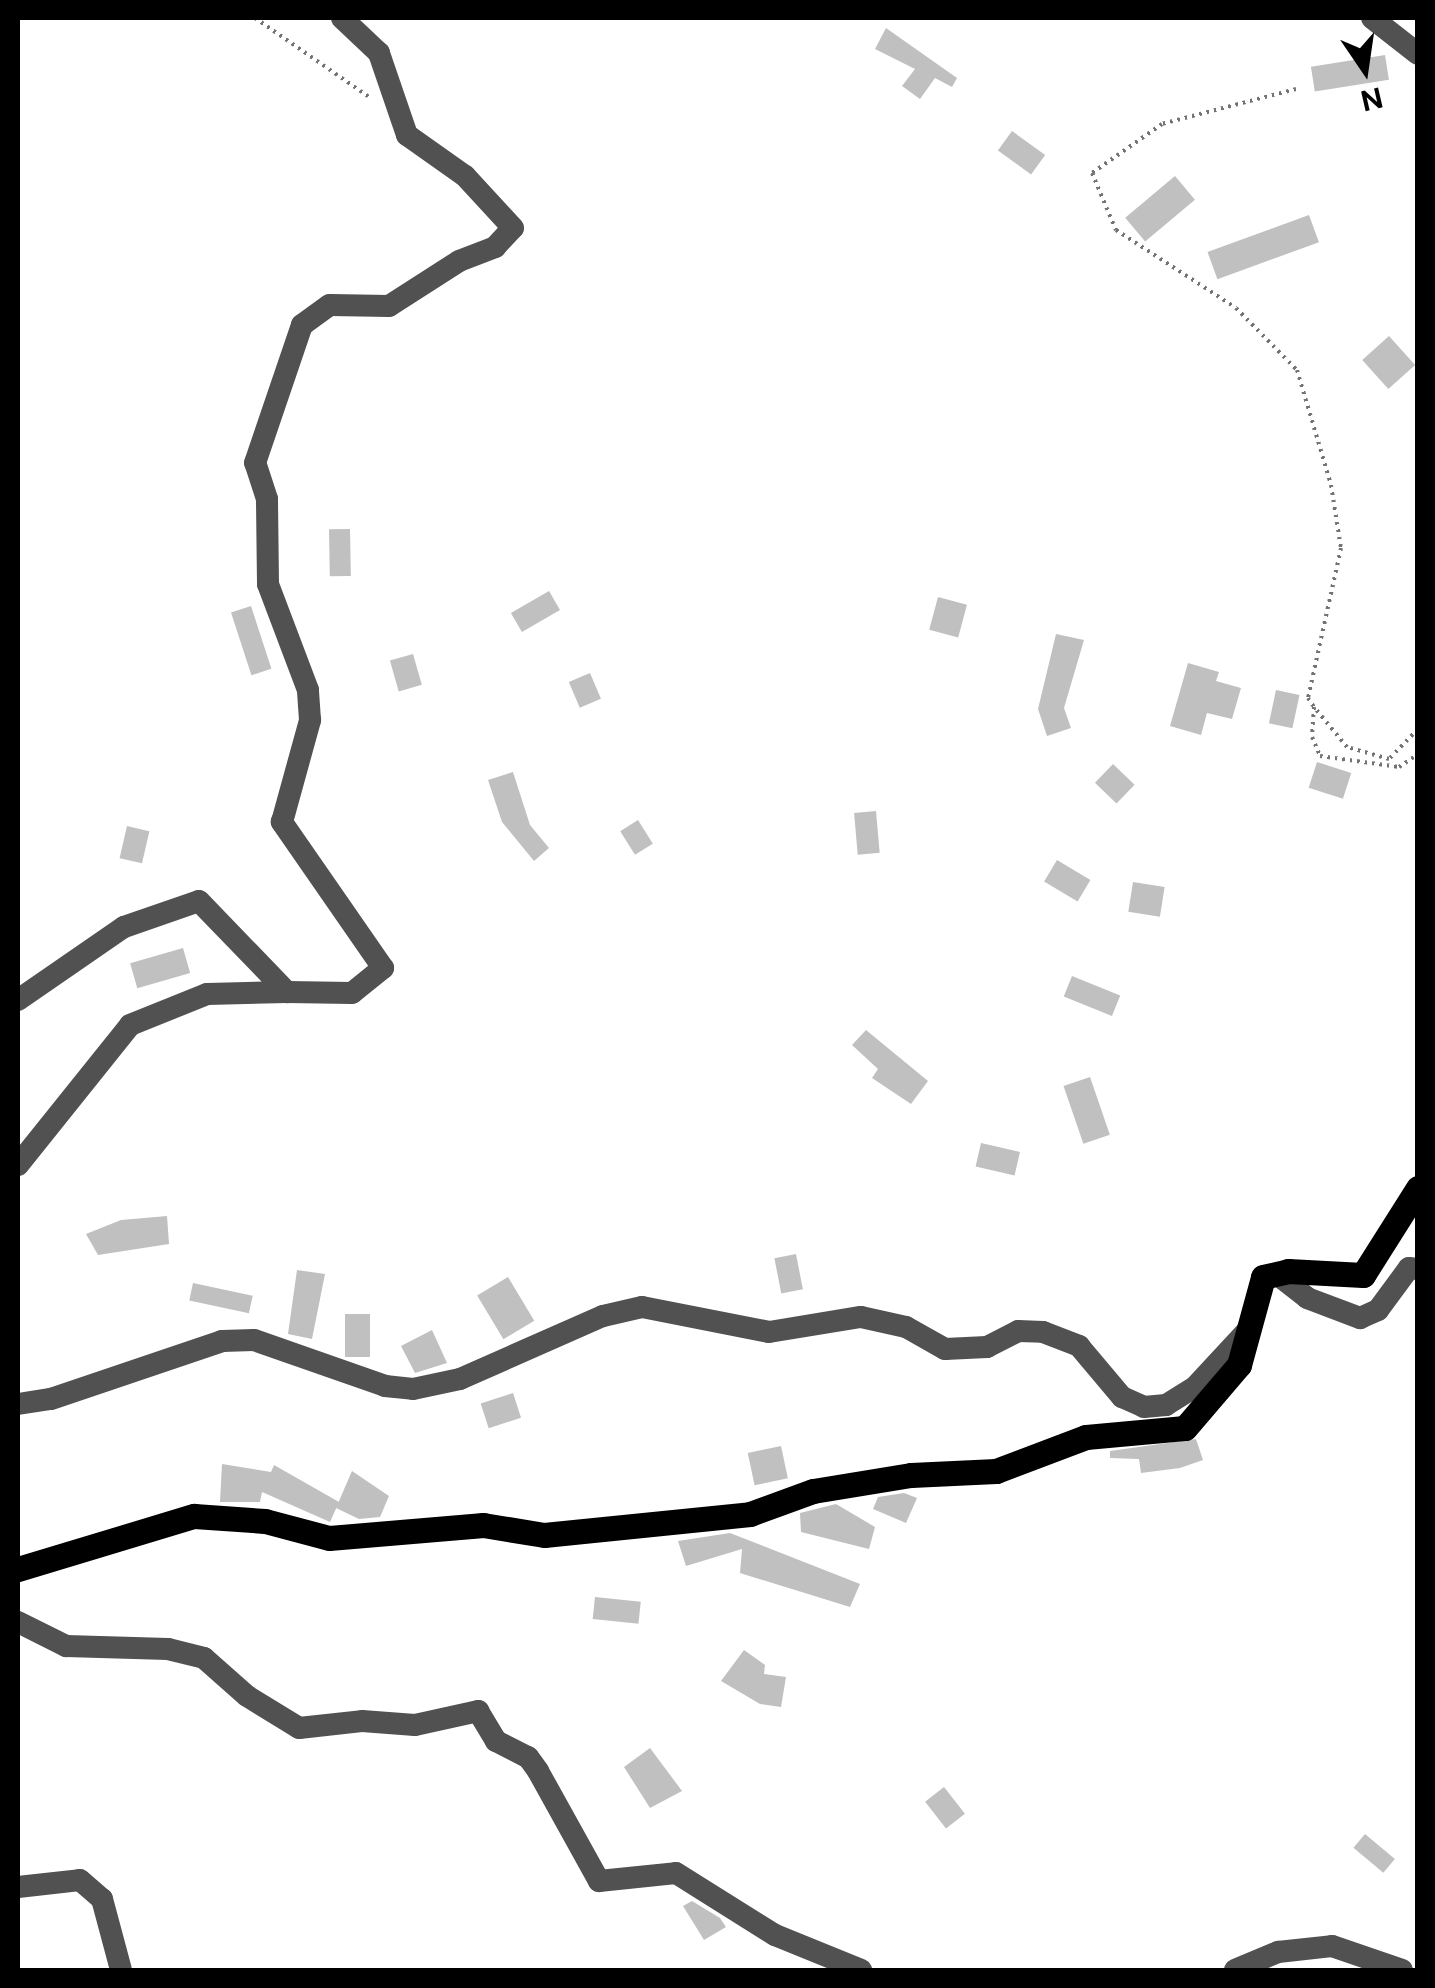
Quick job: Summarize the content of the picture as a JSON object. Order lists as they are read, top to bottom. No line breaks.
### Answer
{"north":"bottom"}
